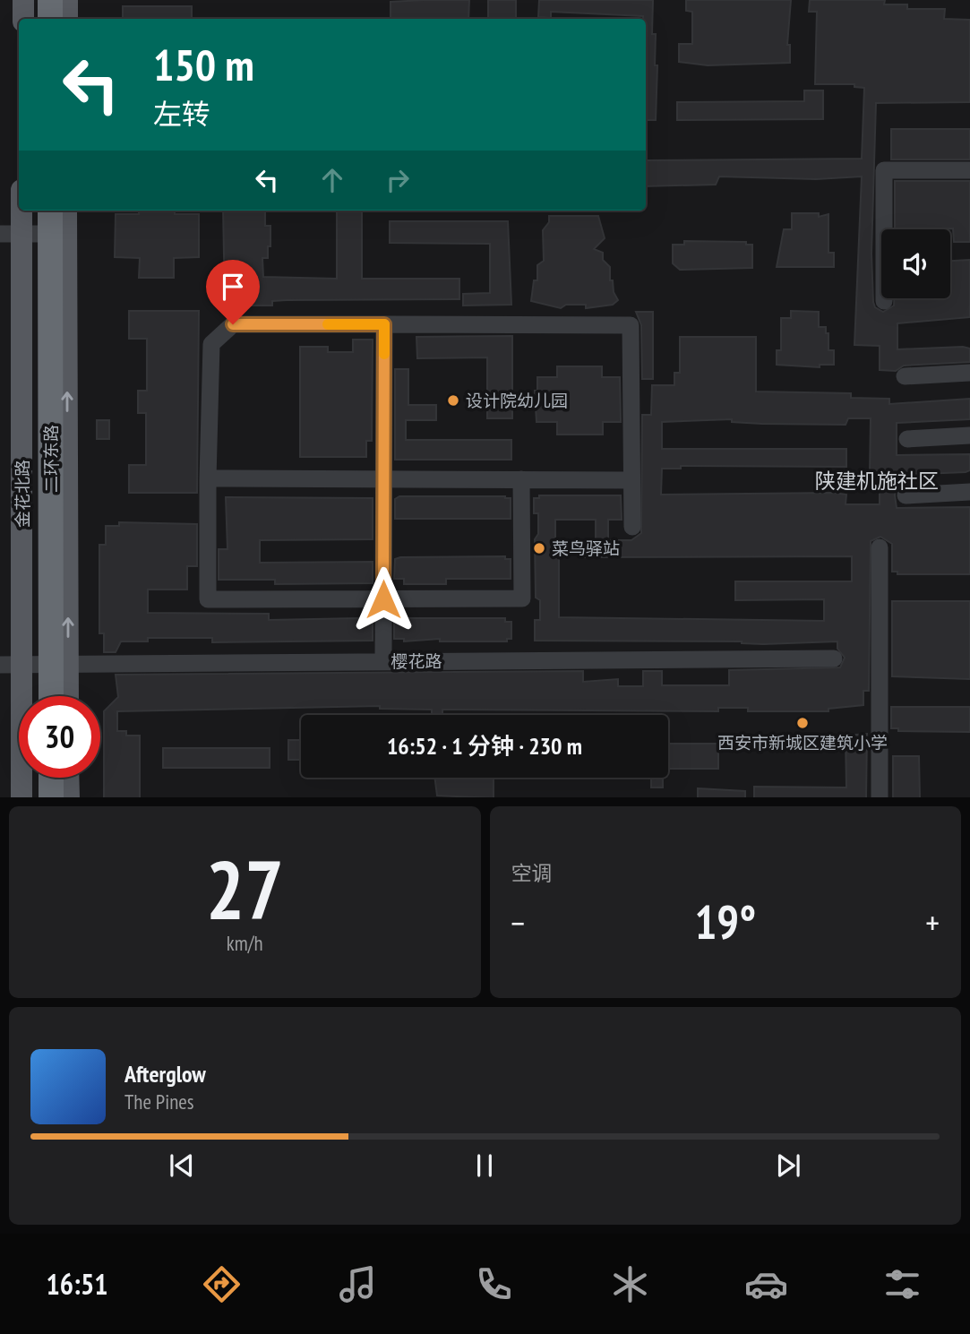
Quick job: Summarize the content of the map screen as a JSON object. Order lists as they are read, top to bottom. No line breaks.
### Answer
{"streets":{"highway":["二环东路"],"main road":["金花北路"],"street":["樱花路"]},"crossings":[["金花北路","樱花路"]],"districts":["陕建机施社区"],"places":["设计院幼儿园","菜鸟驿站","西安市新城区建筑小学"],"page":{"turn":["150 m","左转"],"limit":"30","trip":"16:52 · 1 分钟 · 230 m","tile":[["27","km/h"],"空调"],"heat":["−","19°","+"],"song":["Afterglow","The Pines"],"tabs":"16:51"}}
